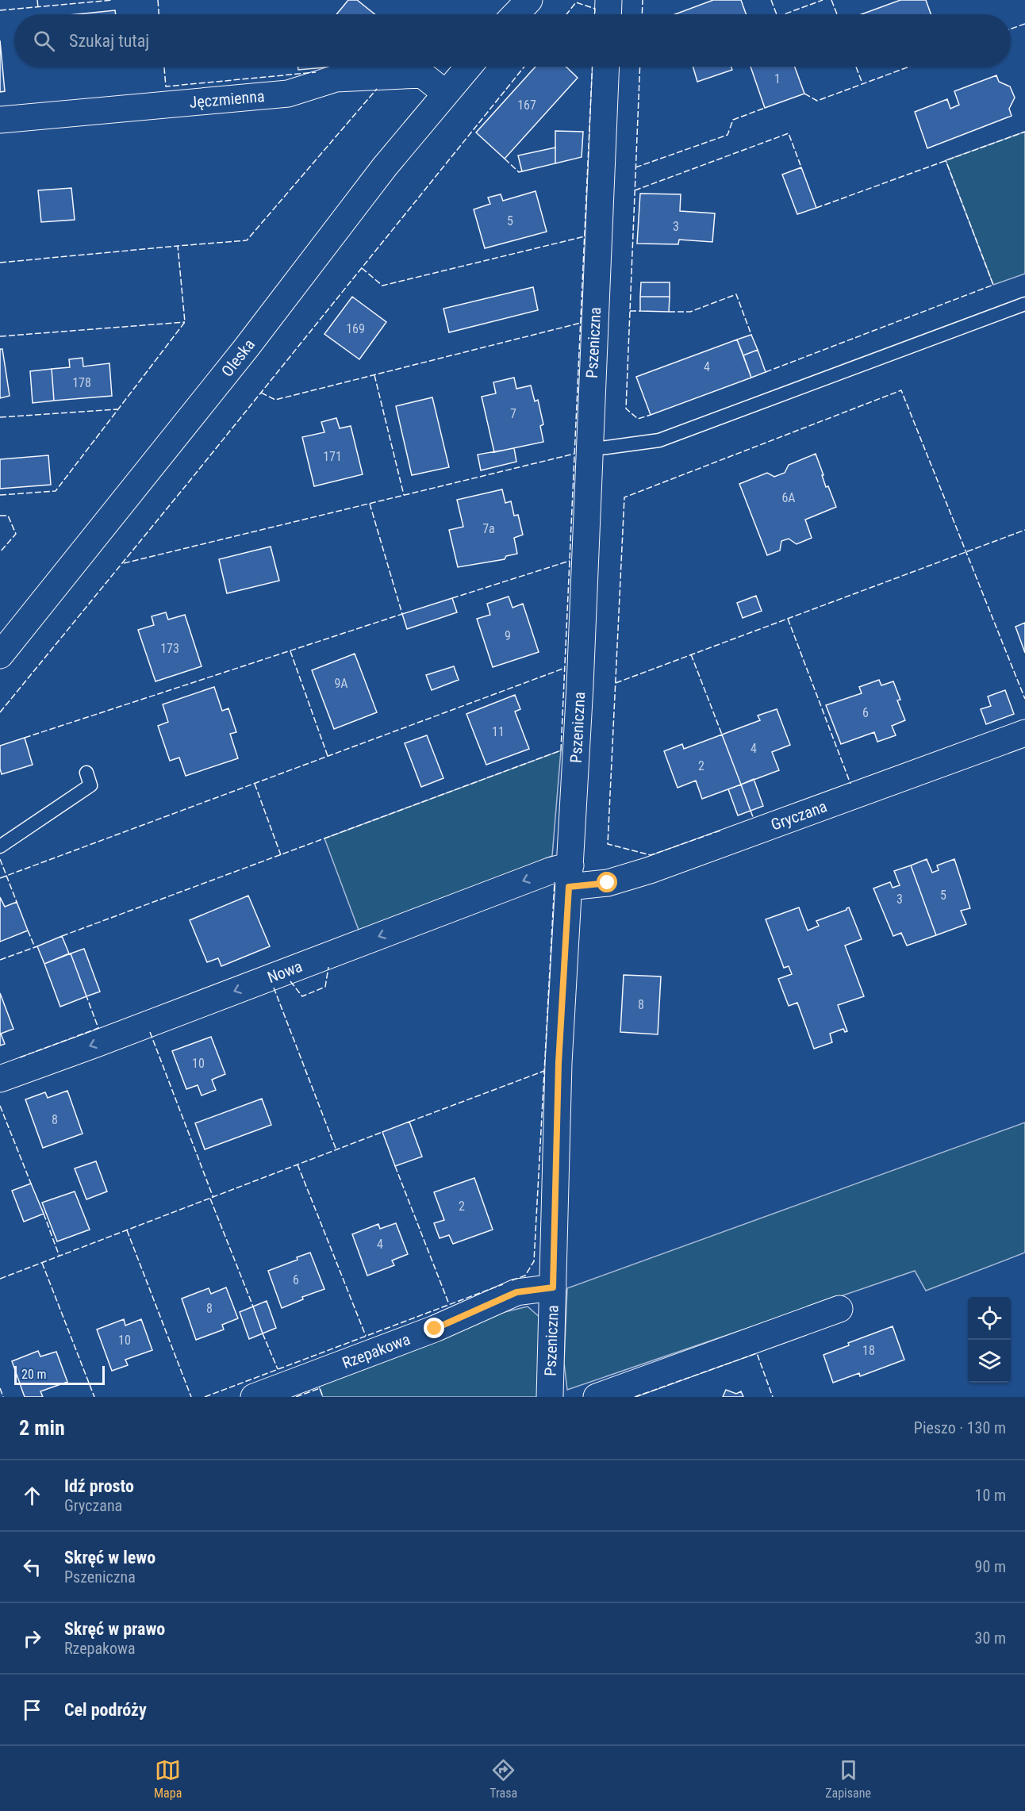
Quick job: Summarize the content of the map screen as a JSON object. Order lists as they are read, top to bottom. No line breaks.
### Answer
{"streets":{"street":["Jęczmienna","Pszeniczna","Oleska","Gryczana","Nowa","Rzepakowa"]},"crossings":[["Jęczmienna","Oleska"],["Pszeniczna","Gryczana"],["Pszeniczna","Nowa"],["Pszeniczna","Rzepakowa"],["Gryczana","Nowa"]],"one_way":["Nowa"],"house_numbers":["1","167","5","3","169","4","178","7","171","6A","7a","9","173","9A","6","11","4","2","5","3","8","10","8","2","4","6","8","10","18"],"scale_bar":"20 m","page":{"search":"Szukaj tutaj","scale":"20 m","heading":["2 min","Pieszo · 130 m"],"list":[["Idź prosto","Gryczana","10 m"],["Skręć w lewo","Pszeniczna","90 m"],["Skręć w prawo","Rzepakowa","30 m"],"Cel podróży"],"nav":["Mapa","Trasa","Zapisane"]}}
